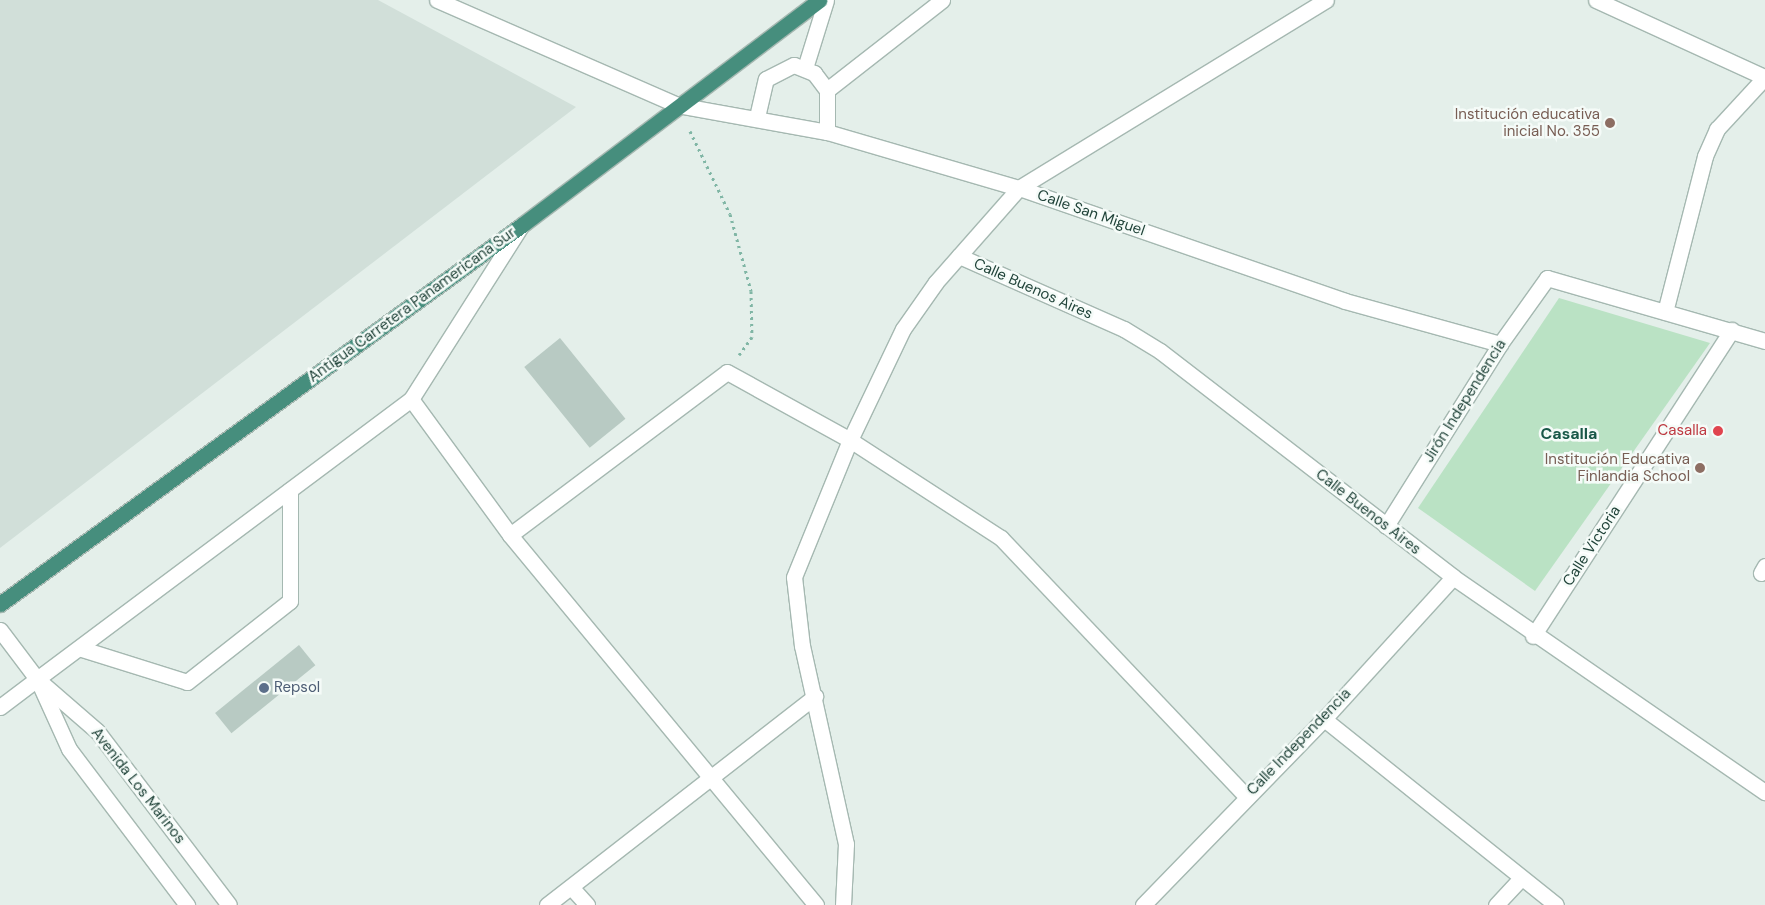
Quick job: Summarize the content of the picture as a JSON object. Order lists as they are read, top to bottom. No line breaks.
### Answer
{"streets":{"highway":["Antigua Carretera Panamericana Sur"],"street":["Calle San Miguel","Calle Buenos Aires","Jirón Independencia","Calle Victoria","Calle Independencia","Avenida Los Marinos"]},"crossings":[["Calle San Miguel","Antigua Carretera Panamericana Sur"],["Calle San Miguel","Jirón Independencia"],["Calle Buenos Aires","Jirón Independencia"],["Calle Buenos Aires","Calle Victoria"],["Calle Buenos Aires","Calle Independencia"]],"districts":["Casalla"],"places":["Institución educativa inicial No. 355","Casalla","Institución Educativa Finlandia School","Repsol"]}
